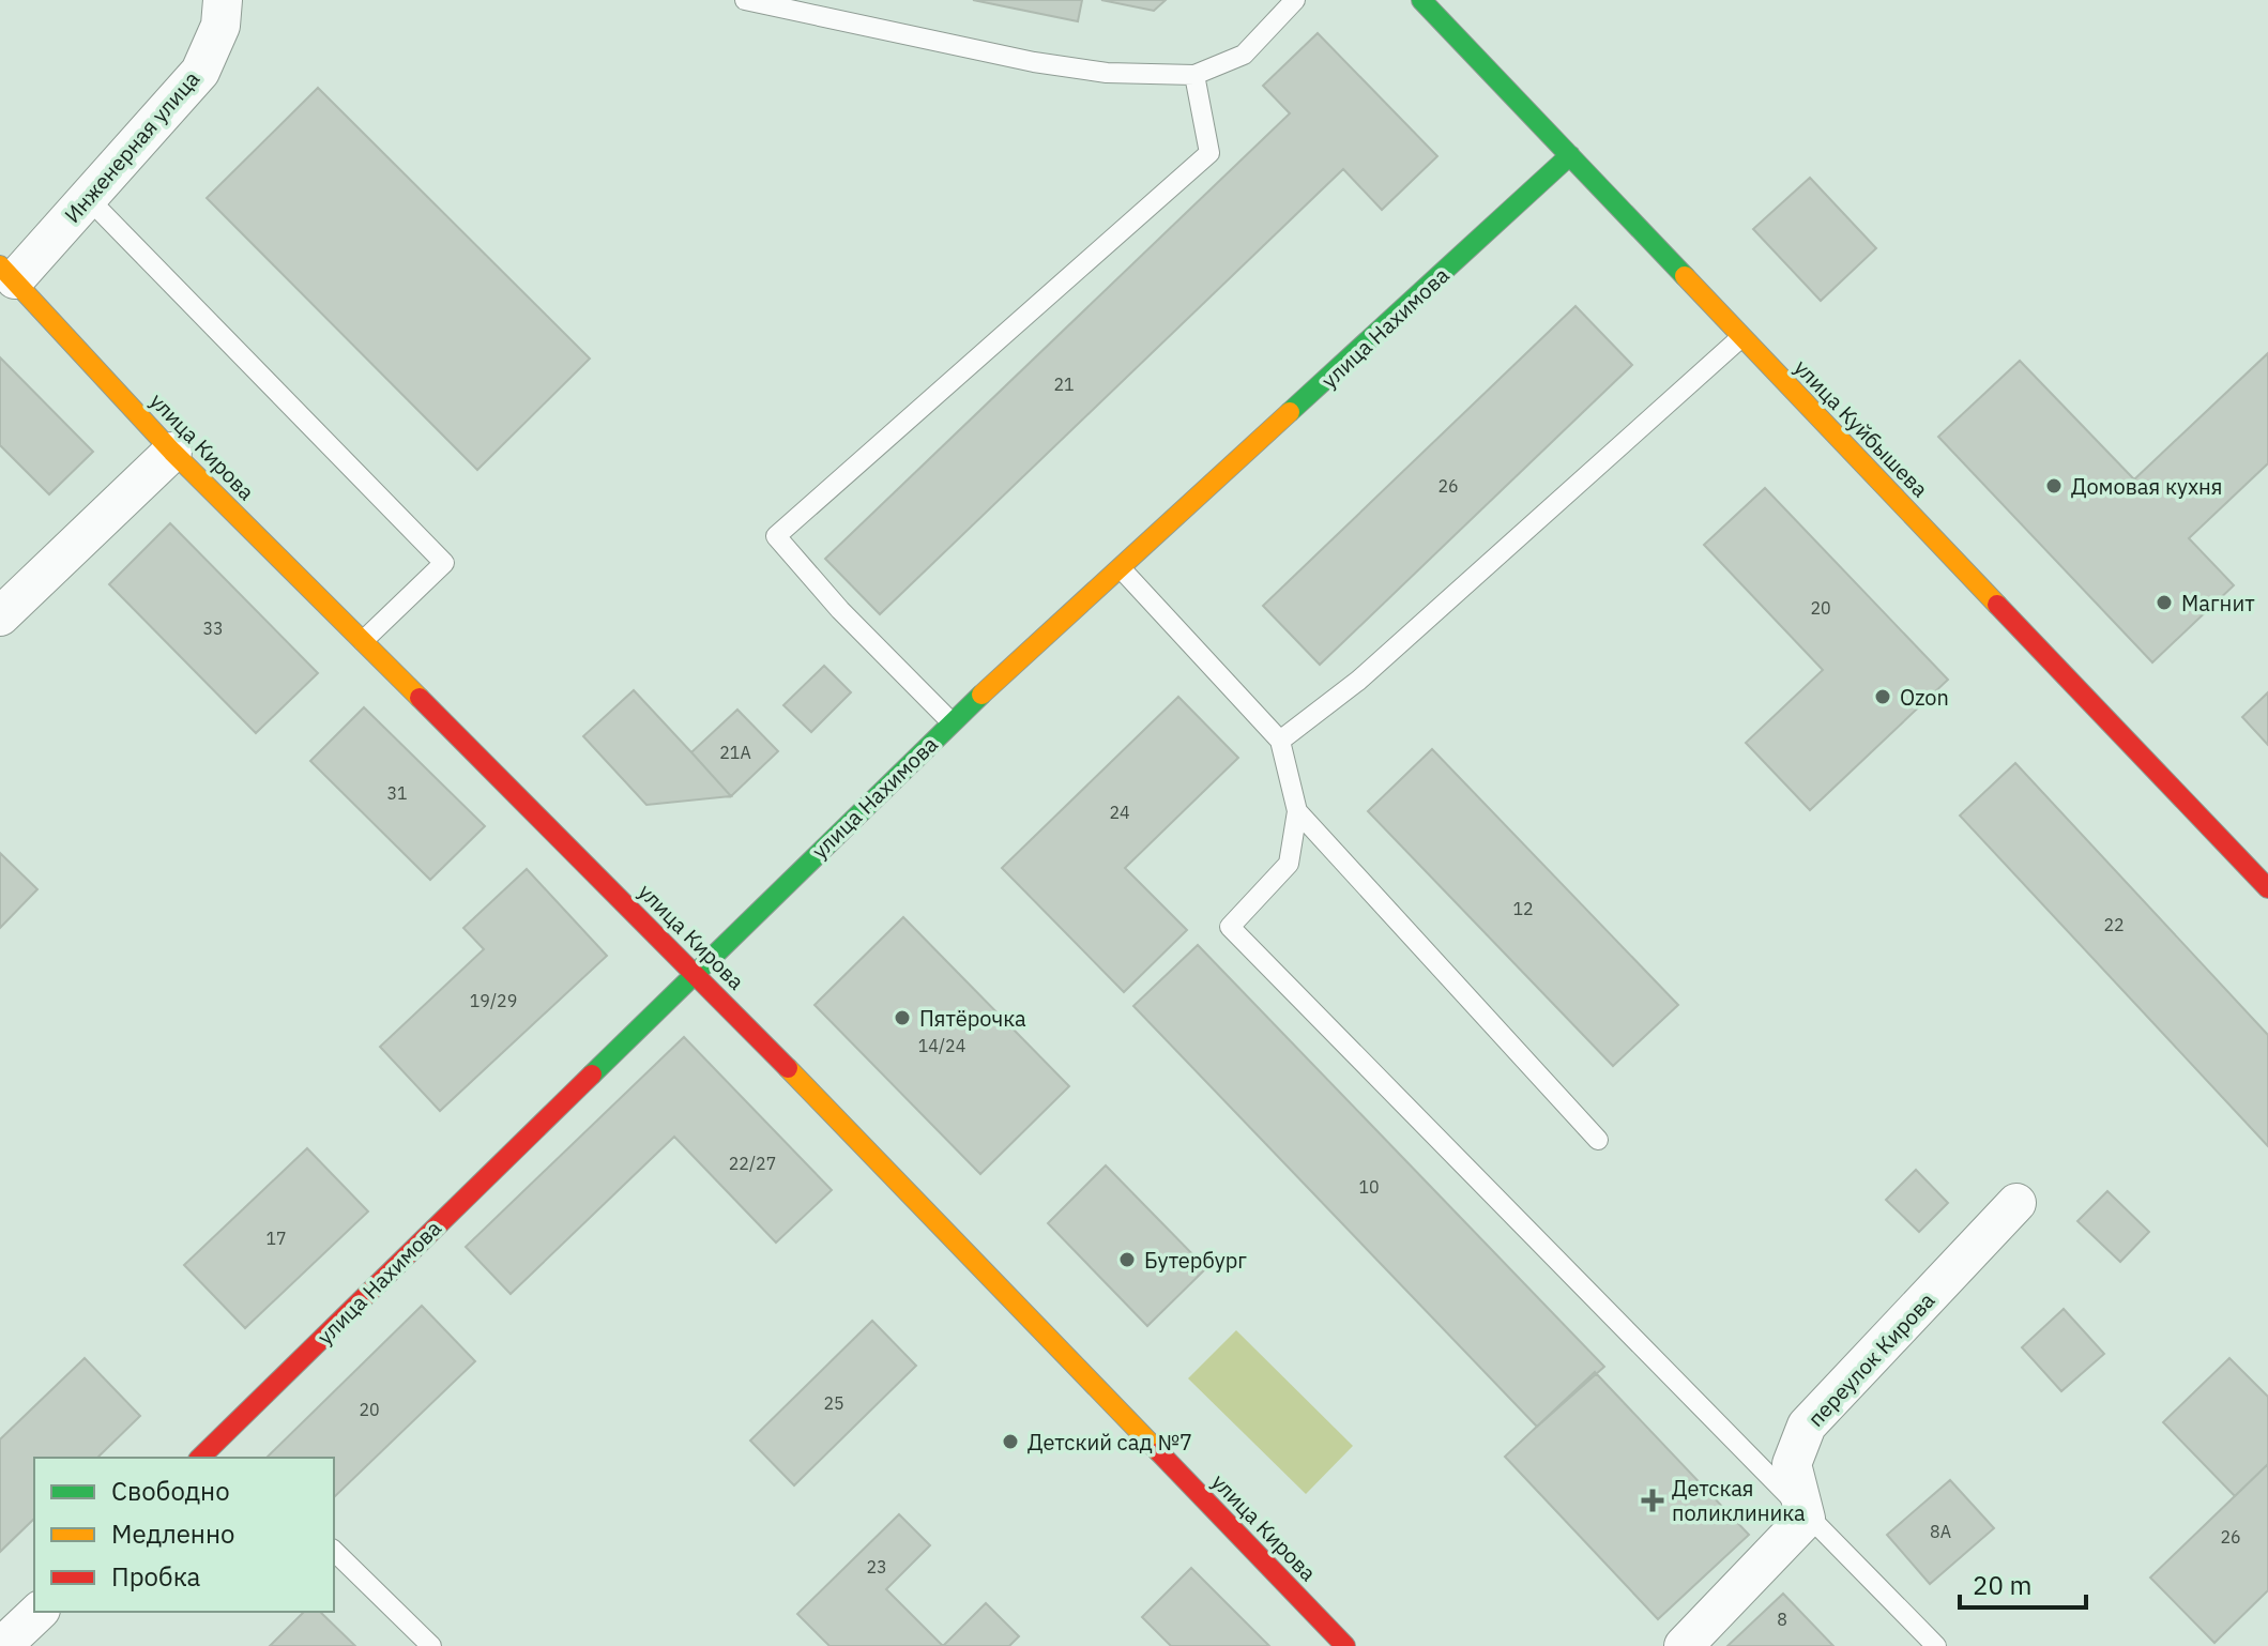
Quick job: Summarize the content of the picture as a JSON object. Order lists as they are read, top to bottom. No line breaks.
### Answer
{"streets":{"street":["Инженерная улица","улица Нахимова","улица Куйбышева","улица Кирова","переулок Кирова"]},"crossings":[["Инженерная улица","улица Кирова"],["улица Нахимова","улица Куйбышева"],["улица Нахимова","улица Кирова"]],"places":{"other":["Домовая кухня","Магнит","Ozon","Пятёрочка","Бутербург","Детский сад №7"],"health":["Детская поликлиника"]},"house_numbers":["21","26","20","33","21А","31","24","12","22","19/29","14/24","22/27","10","17","25","20","8А","26","23","8"],"legend":["Свободно","Медленно","Пробка"],"scale_bar":"20 m"}
